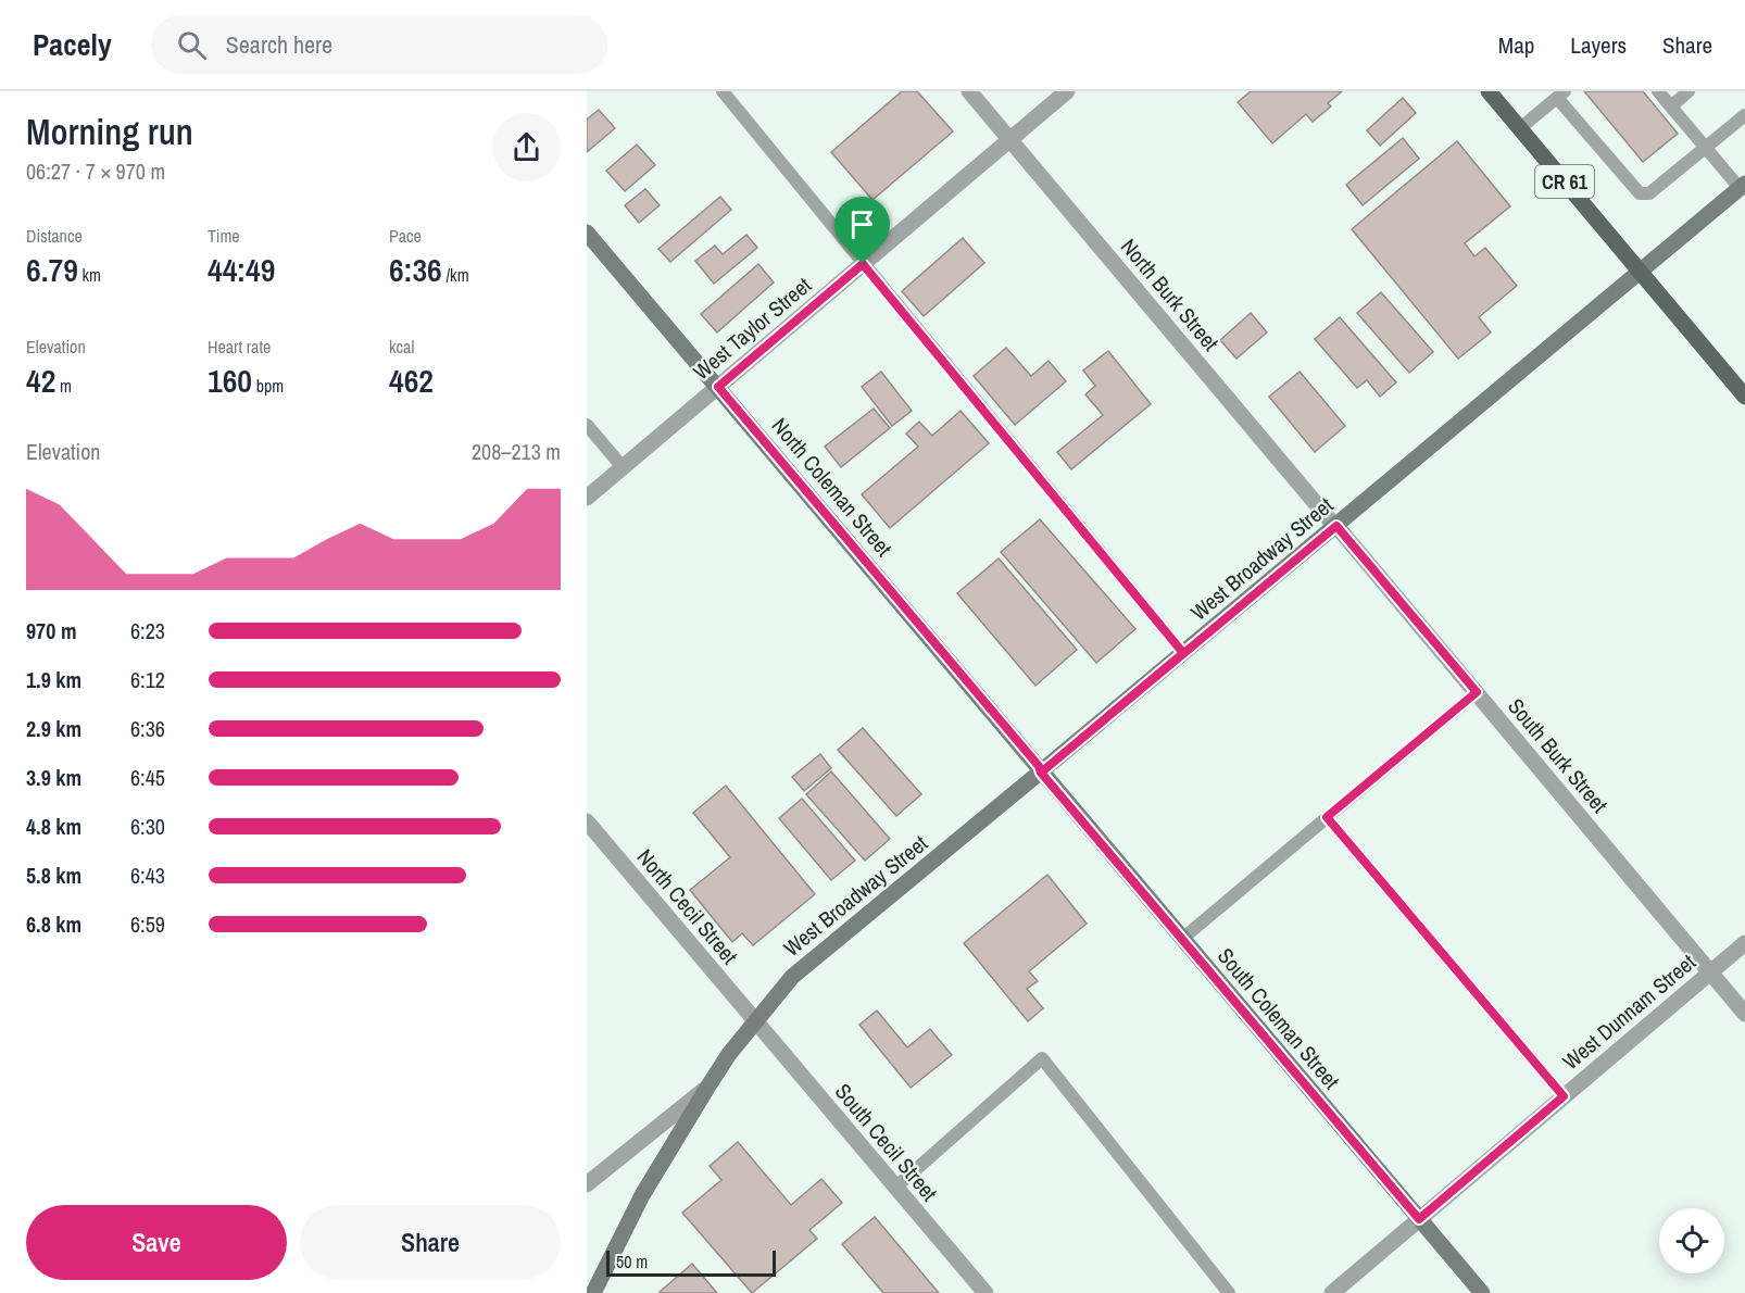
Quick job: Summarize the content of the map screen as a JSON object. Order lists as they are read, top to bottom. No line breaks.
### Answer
{"streets":{"main road":["CR 61","North Coleman Street","West Broadway Street","South Coleman Street"],"street":["North Burk Street","West Taylor Street","South Burk Street","North Cecil Street","West Dunnam Street","South Cecil Street"]},"crossings":[["CR 61","West Broadway Street"],["North Burk Street","West Taylor Street"],["North Burk Street","West Broadway Street"],["North Burk Street","South Burk Street"],["West Taylor Street","North Coleman Street"],["North Coleman Street","West Broadway Street"],["North Coleman Street","South Coleman Street"],["West Broadway Street","South Burk Street"],["West Broadway Street","North Cecil Street"],["West Broadway Street","South Coleman Street"],["West Broadway Street","South Cecil Street"],["South Burk Street","West Dunnam Street"],["North Cecil Street","South Cecil Street"],["West Dunnam Street","South Coleman Street"]],"scale_bar":"50 m","page":{"header":"Pacely","search":"Search here","nav":["Map","Layers","Share"],"heading":["Morning run","06:27 · 7 × 970 m"],"stats":[["Distance","6.79 km"],["Time","44:49"],["Pace","6:36 /km"],["Elevation","42 m"],["Heart rate","160 bpm"],["kcal","462"]],"chart":["Elevation","208–213 m"],"list":[{"name":"970 m","note":"6:23"},{"name":"1.9 km","note":"6:12"},{"name":"2.9 km","note":"6:36"},{"name":"3.9 km","note":"6:45"},{"name":"4.8 km","note":"6:30"},{"name":"5.8 km","note":"6:43"},{"name":"6.8 km","note":"6:59"}],"buttons":["Save","Share"],"scale":"50 m"}}
